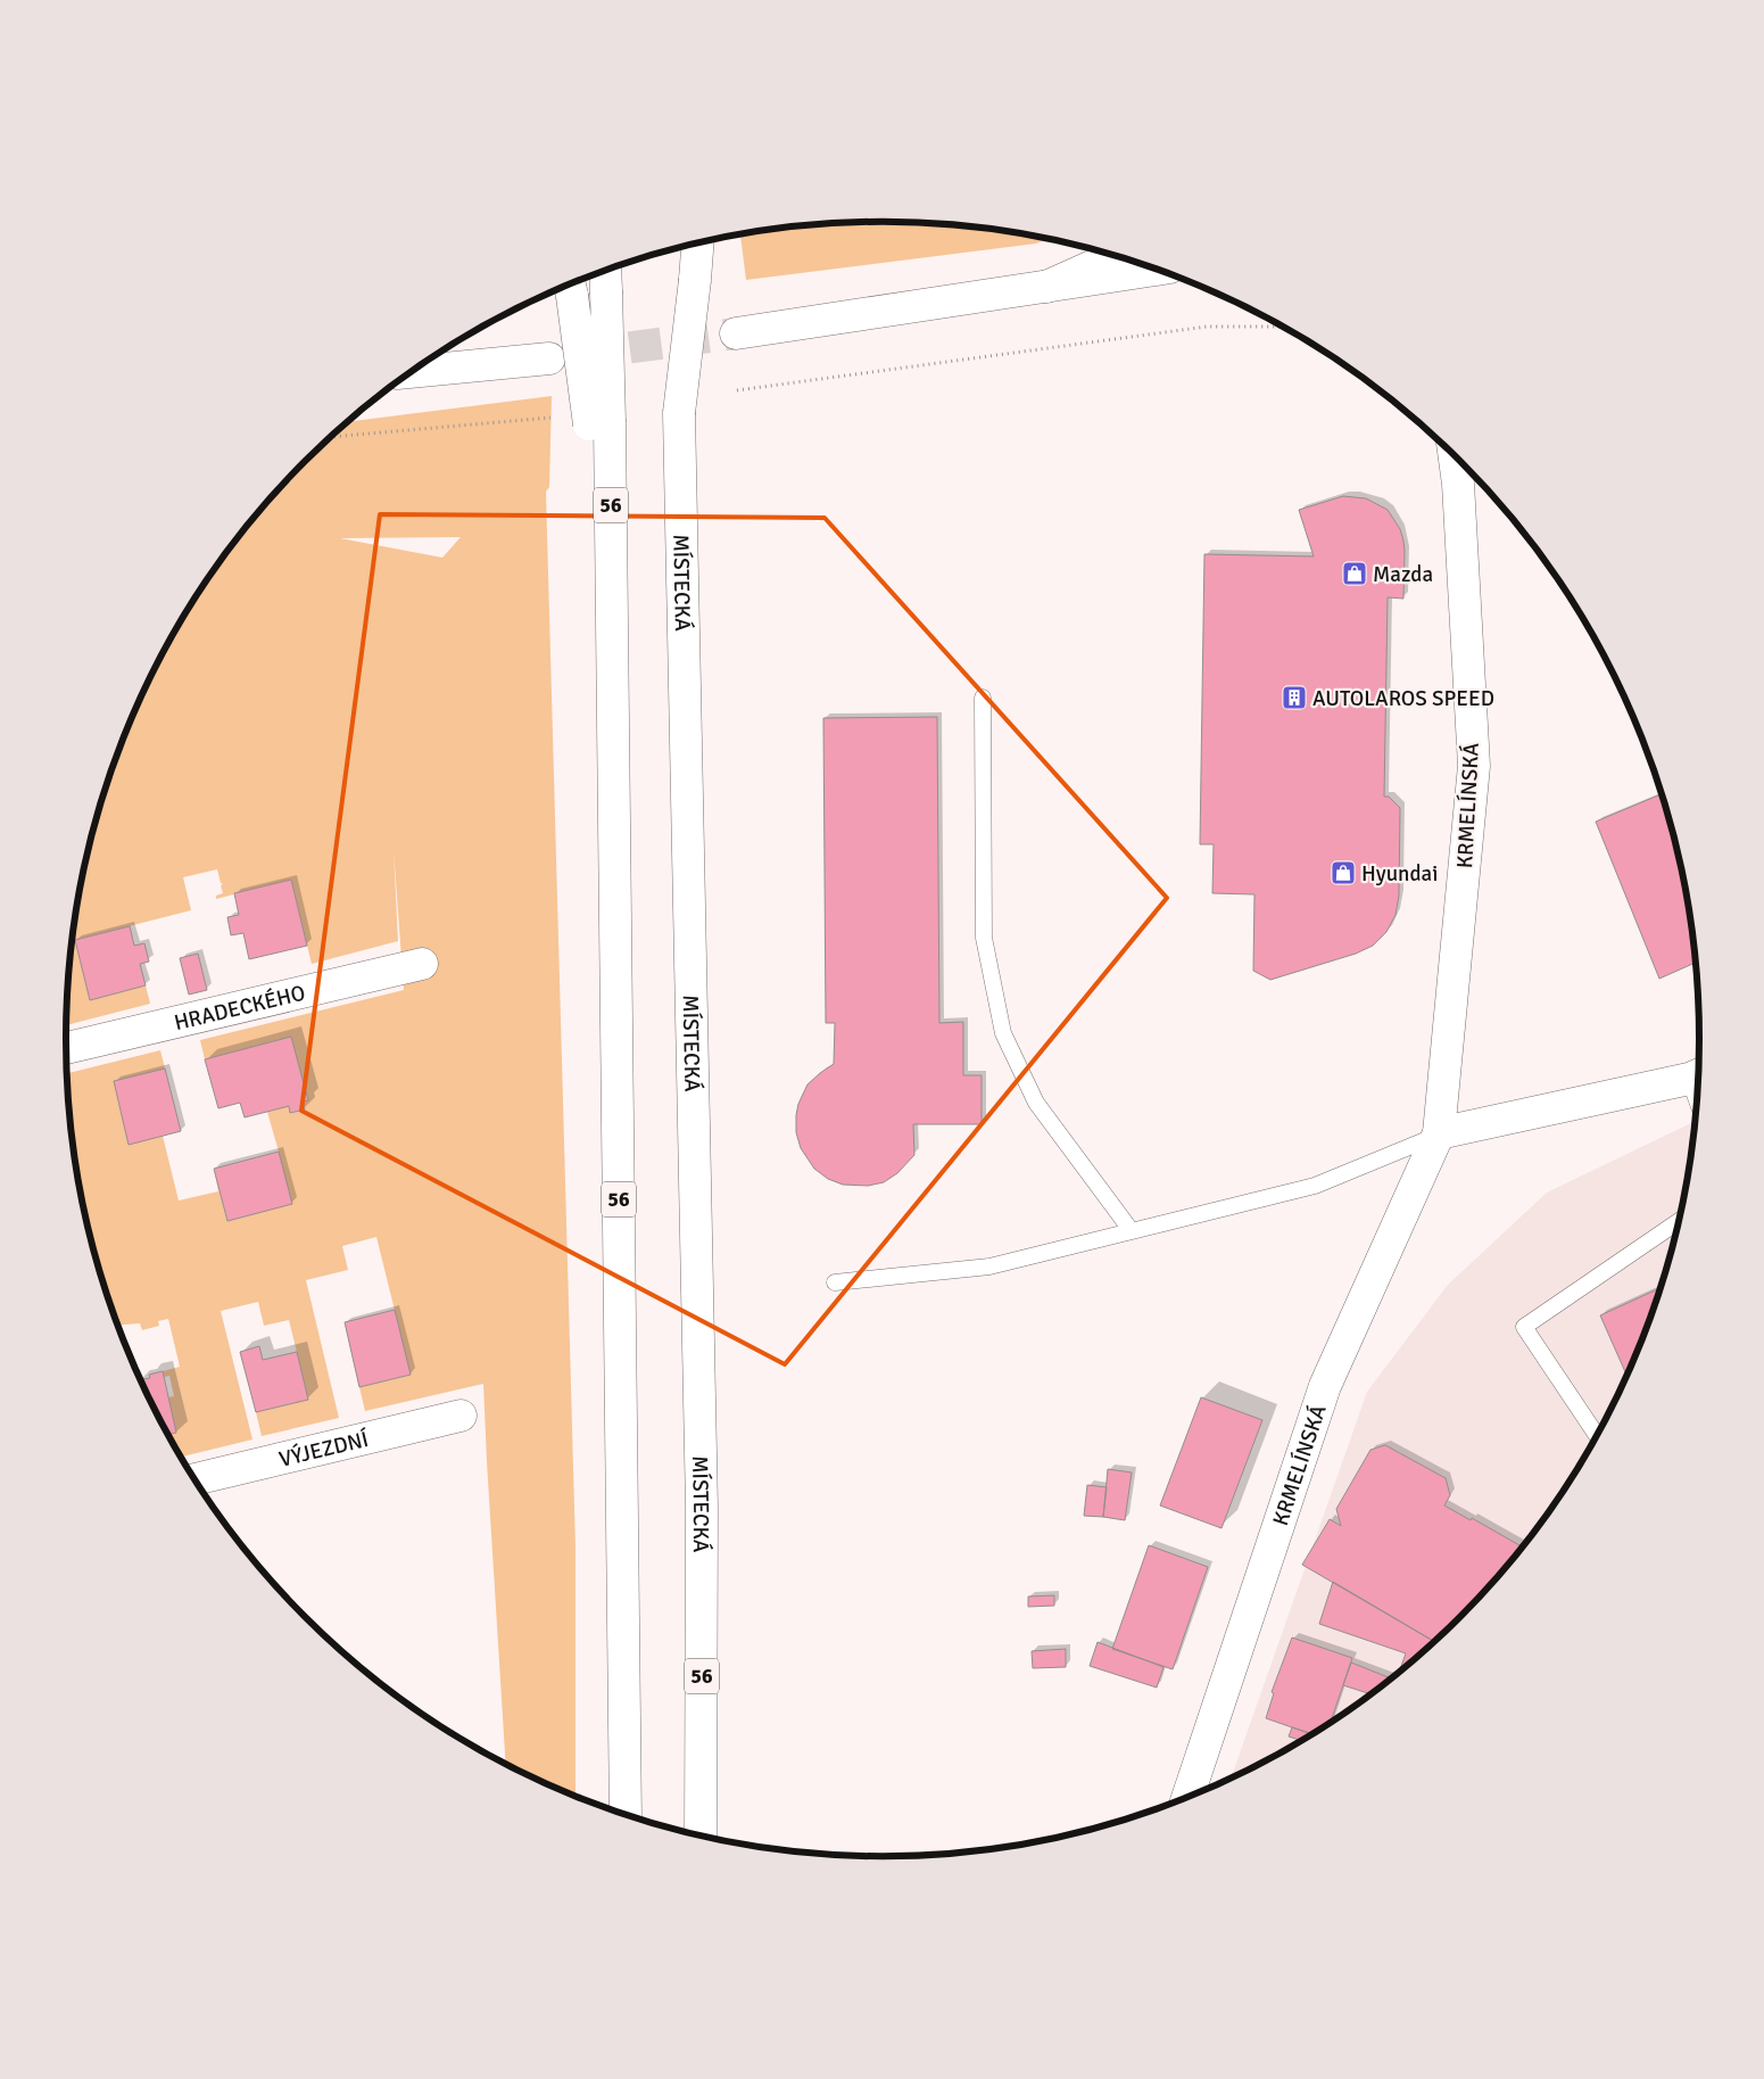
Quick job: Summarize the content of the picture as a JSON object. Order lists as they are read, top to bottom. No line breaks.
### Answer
{"streets":{"main road":["56","MÍSTECKÁ","KRMELÍNSKÁ","HRADECKÉHO","VÝJEZDNÍ"]},"places":{"shop":["Mazda","Hyundai"],"building":["AUTOLAROS SPEED"]}}
